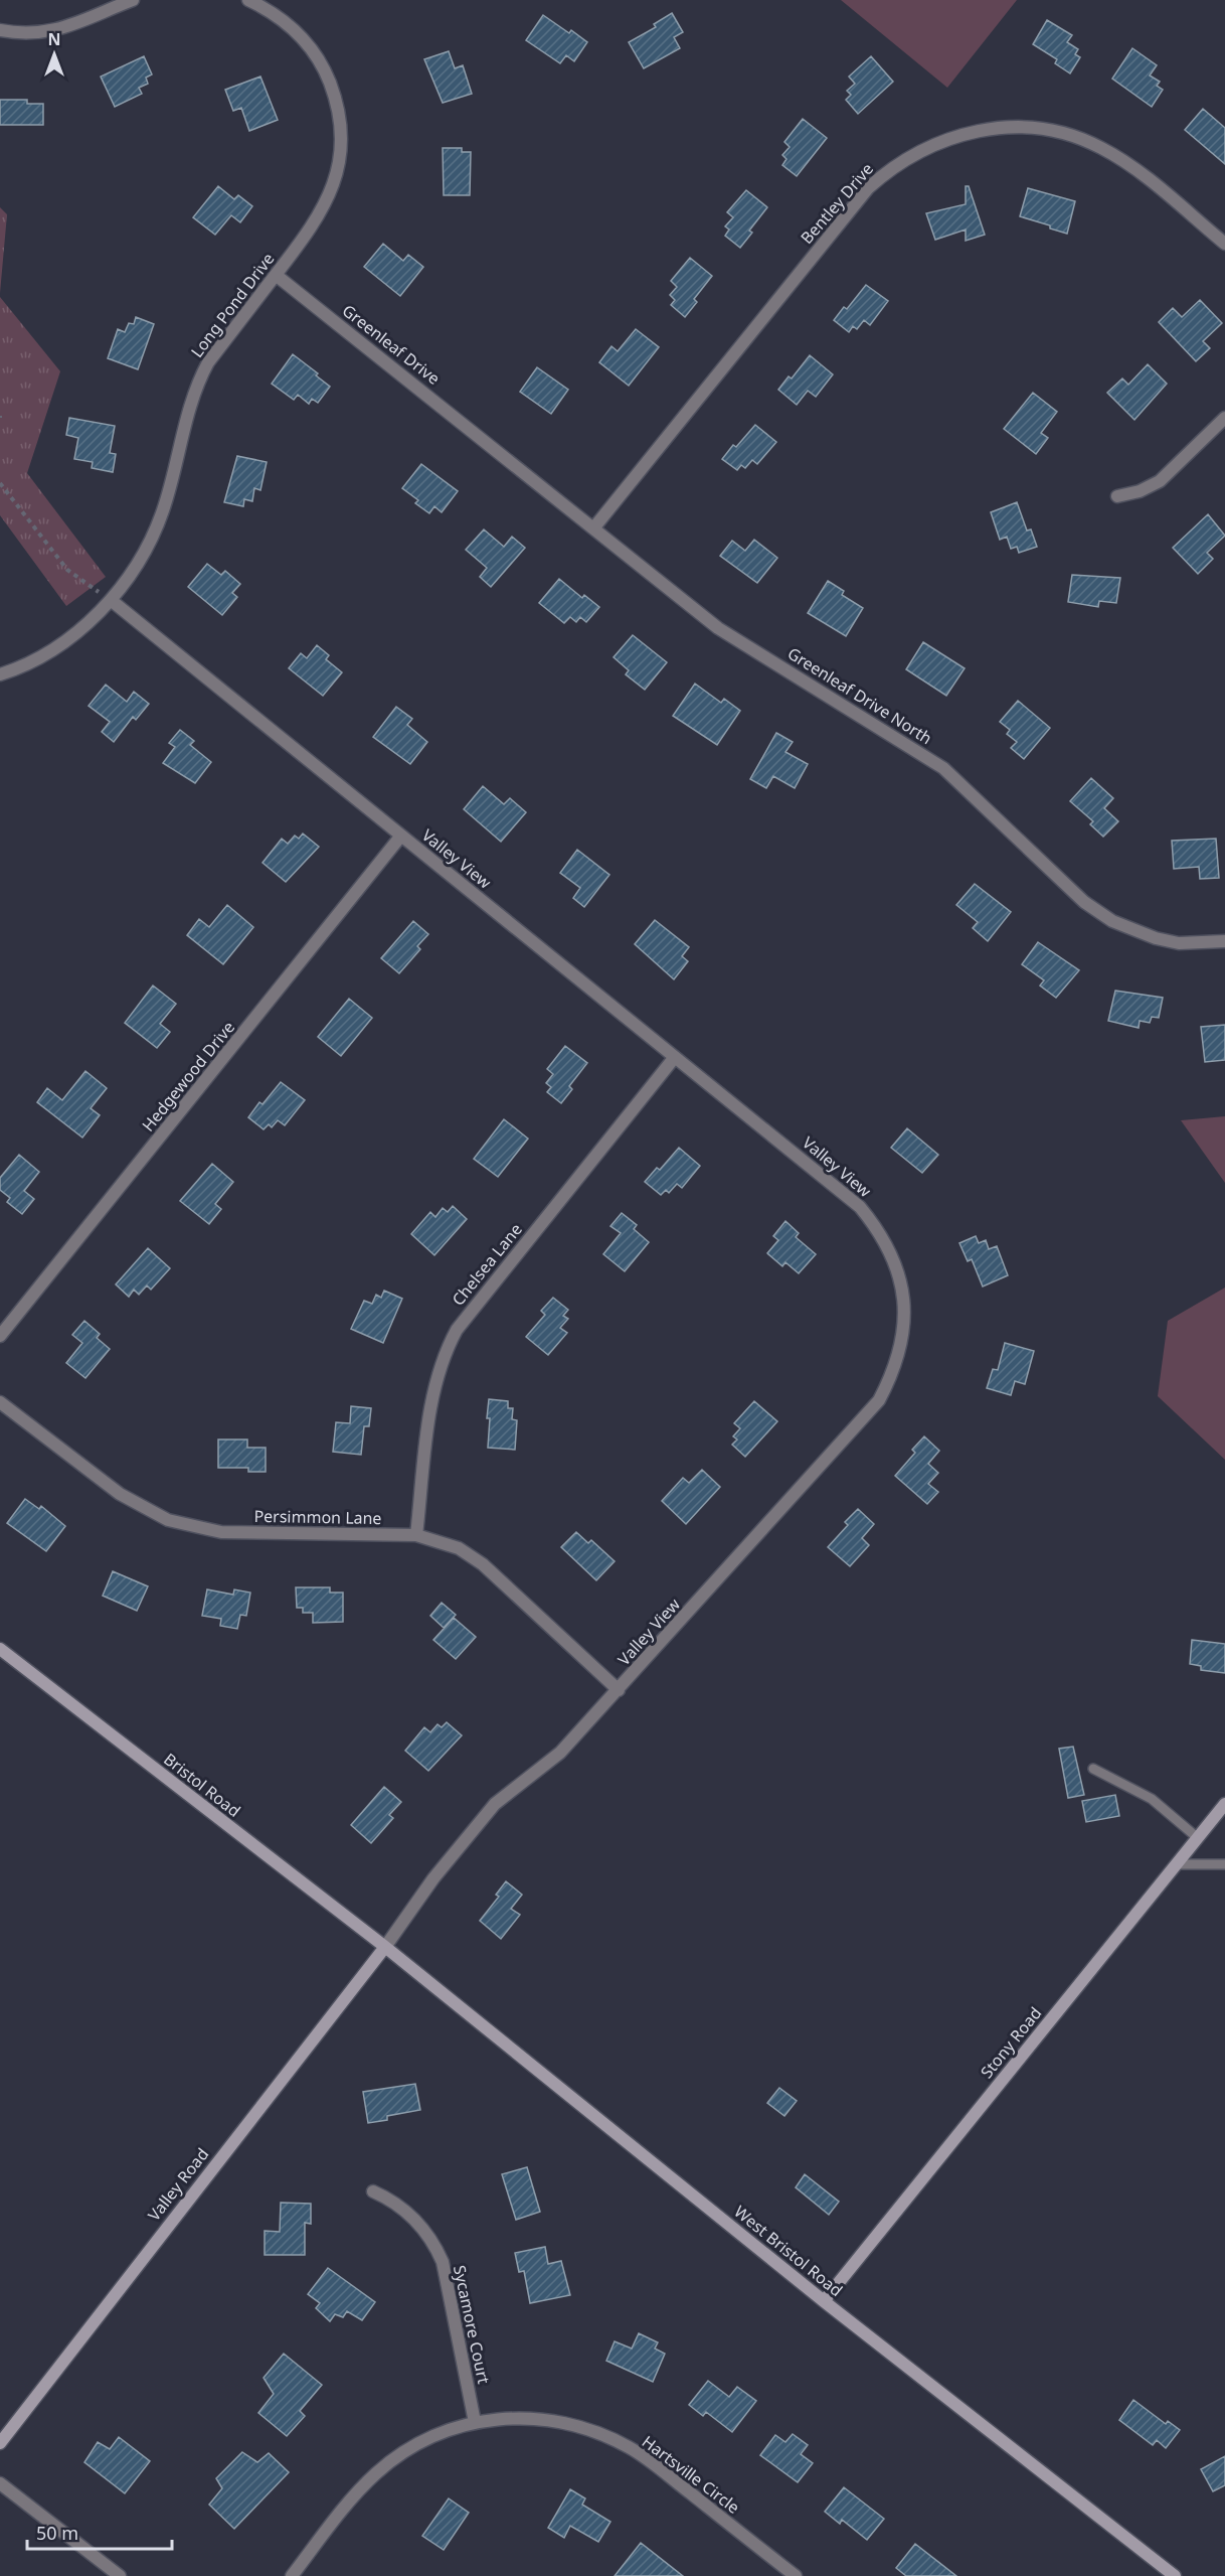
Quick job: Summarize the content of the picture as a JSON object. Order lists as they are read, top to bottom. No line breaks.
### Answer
{"streets":{"main road":["Bristol Road","Stony Road","Valley Road","West Bristol Road"],"street":["Bentley Drive","Long Pond Drive","Greenleaf Drive","Greenleaf Drive North","Valley View","Hedgewood Drive","Chelsea Lane","Persimmon Lane","Sycamore Court","Hartsville Circle"]},"crossings":[["Bentley Drive","Greenleaf Drive North"],["Long Pond Drive","Greenleaf Drive"],["Long Pond Drive","Valley View"],["Greenleaf Drive","Greenleaf Drive North"],["Valley View","Hedgewood Drive"],["Valley View","Chelsea Lane"],["Valley View","Persimmon Lane"],["Valley View","Bristol Road"],["Valley View","Valley Road"],["Valley View","West Bristol Road"],["Chelsea Lane","Persimmon Lane"],["Bristol Road","Valley Road"],["Bristol Road","West Bristol Road"],["Stony Road","West Bristol Road"],["Valley Road","West Bristol Road"],["Sycamore Court","Hartsville Circle"]],"scale_bar":"50 m","north":"top"}
